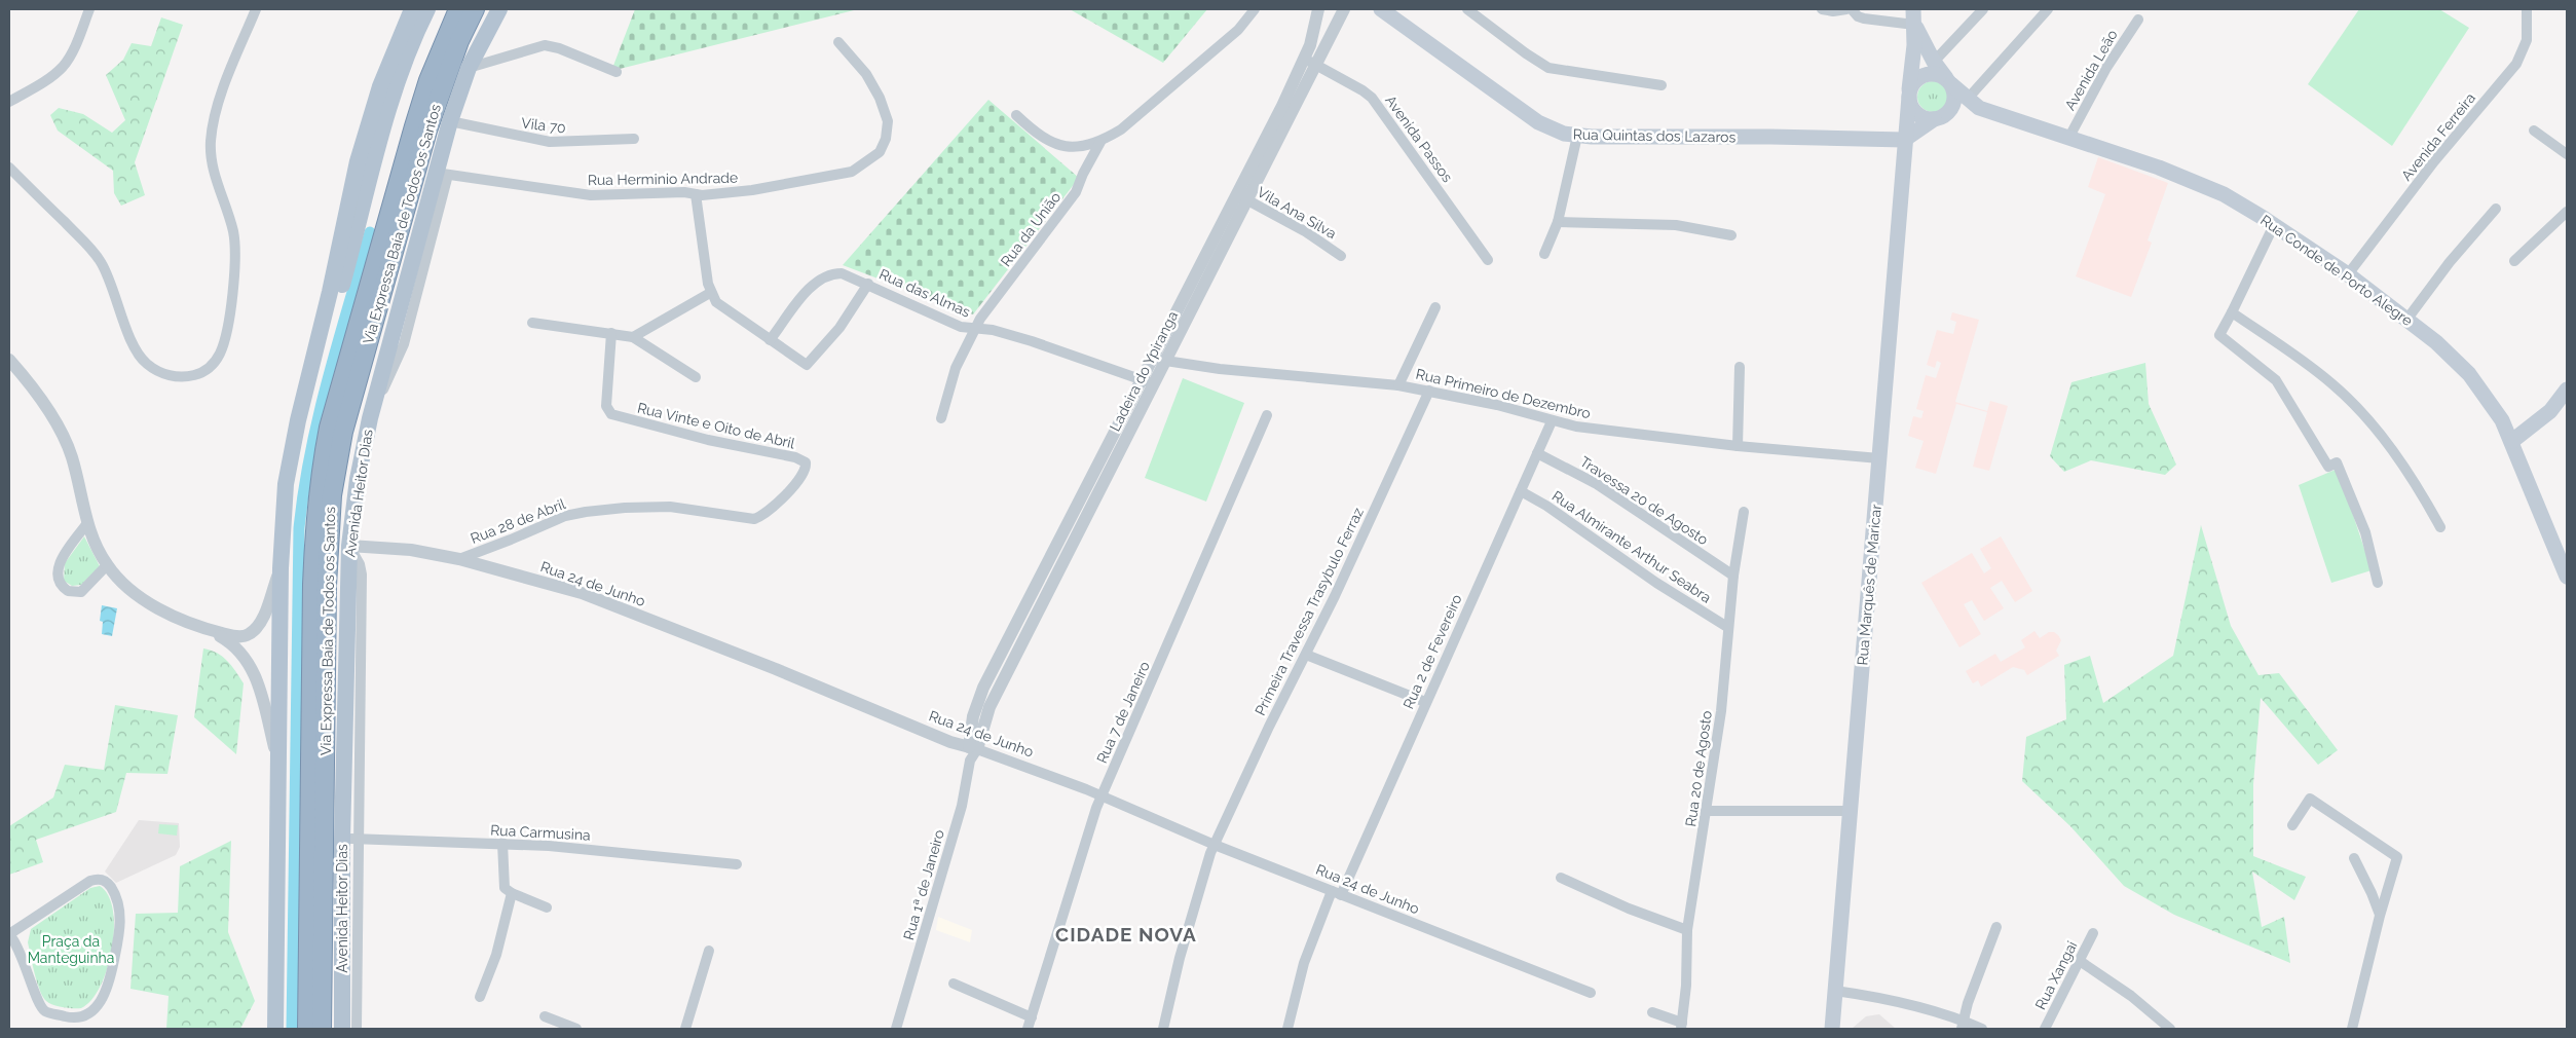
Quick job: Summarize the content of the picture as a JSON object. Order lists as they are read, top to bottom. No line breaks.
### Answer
{"streets":{"highway":["Via Expressa Baía de Todos os Santos"],"main road":["Rua Quintas dos Lazaros","Rua Conde de Porto Alegre","Avenida Heitor Dias","Rua Marquês de Maricar"],"street":["Avenida Leão","Vila 70","Avenida Ferreira","Avenida Passos","Rua Herminio Andrade","Vila Ana Silva","Rua da União","Rua das Almas","Ladeira do Ypiranga","Rua Primeiro de Dezembro","Rua Vinte e Oito de Abril","Travessa 20 de Agosto","Rua 28 de Abril","Rua Almirante Arthur Seabra","Rua 24 de Junho","Primeira Travessa Trasybulo Ferraz","Rua 2 de Fevereiro","Rua 7 de Janeiro","Rua 20 de Agosto","Rua Carmusina","Rua 1ª de Janeiro","Rua Xangai"]},"crossings":[["Avenida Leão","Rua Conde de Porto Alegre"],["Vila 70","Avenida Heitor Dias"],["Rua Quintas dos Lazaros","Rua Marquês de Maricar"],["Avenida Ferreira","Rua Conde de Porto Alegre"],["Avenida Passos","Ladeira do Ypiranga"],["Rua Herminio Andrade","Avenida Heitor Dias"],["Vila Ana Silva","Ladeira do Ypiranga"],["Rua da União","Rua das Almas"],["Rua Conde de Porto Alegre","Rua Marquês de Maricar"],["Rua das Almas","Ladeira do Ypiranga"],["Ladeira do Ypiranga","Rua Primeiro de Dezembro"],["Ladeira do Ypiranga","Rua 24 de Junho"],["Ladeira do Ypiranga","Rua 1ª de Janeiro"],["Rua Primeiro de Dezembro","Rua Marquês de Maricar"],["Rua Primeiro de Dezembro","Primeira Travessa Trasybulo Ferraz"],["Rua Primeiro de Dezembro","Rua 2 de Fevereiro"],["Rua Vinte e Oito de Abril","Rua 28 de Abril"],["Avenida Heitor Dias","Rua 24 de Junho"],["Avenida Heitor Dias","Rua Carmusina"],["Travessa 20 de Agosto","Rua 2 de Fevereiro"],["Travessa 20 de Agosto","Rua 20 de Agosto"],["Rua 28 de Abril","Rua 24 de Junho"],["Rua Almirante Arthur Seabra","Rua 2 de Fevereiro"],["Rua Almirante Arthur Seabra","Rua 20 de Agosto"],["Rua 24 de Junho","Primeira Travessa Trasybulo Ferraz"],["Rua 24 de Junho","Rua 2 de Fevereiro"],["Rua 24 de Junho","Rua 7 de Janeiro"],["Rua 24 de Junho","Rua 1ª de Janeiro"]],"districts":["CIDADE NOVA"],"parks":["Praça da Manteguinha"]}
